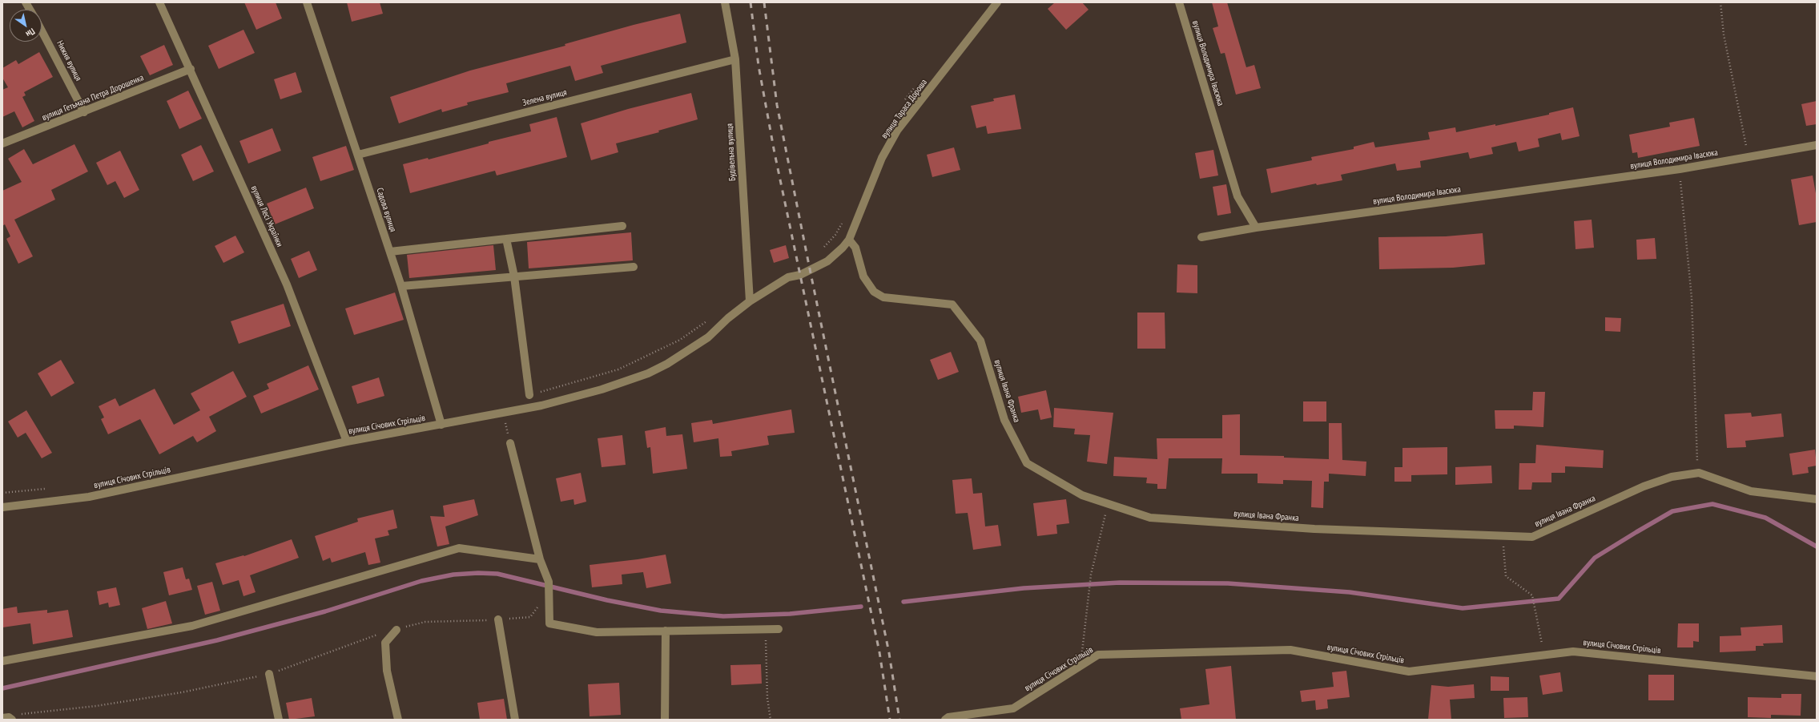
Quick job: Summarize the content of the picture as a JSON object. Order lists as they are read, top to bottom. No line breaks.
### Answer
{"streets":{"street":["Нижня вулиця","вулиця Володимира Івасюка","вулиця Гетьмана Петра Дорошенка","Зелена вулиця","вулиця Тараса Дороша","Будівельна вулиця","Садова вулиця","вулиця Лесі Українки","вулиця Івана Франка","вулиця Січових Стрільців"]},"crossings":[["Нижня вулиця","вулиця Гетьмана Петра Дорошенка"],["вулиця Гетьмана Петра Дорошенка","вулиця Лесі Українки"],["Зелена вулиця","Будівельна вулиця"],["Зелена вулиця","Садова вулиця"],["вулиця Тараса Дороша","вулиця Івана Франка"],["вулиця Тараса Дороша","вулиця Січових Стрільців"],["Будівельна вулиця","вулиця Січових Стрільців"],["Садова вулиця","вулиця Січових Стрільців"],["вулиця Лесі Українки","вулиця Січових Стрільців"],["вулиця Івана Франка","вулиця Січових Стрільців"]],"north":"bottom right"}
